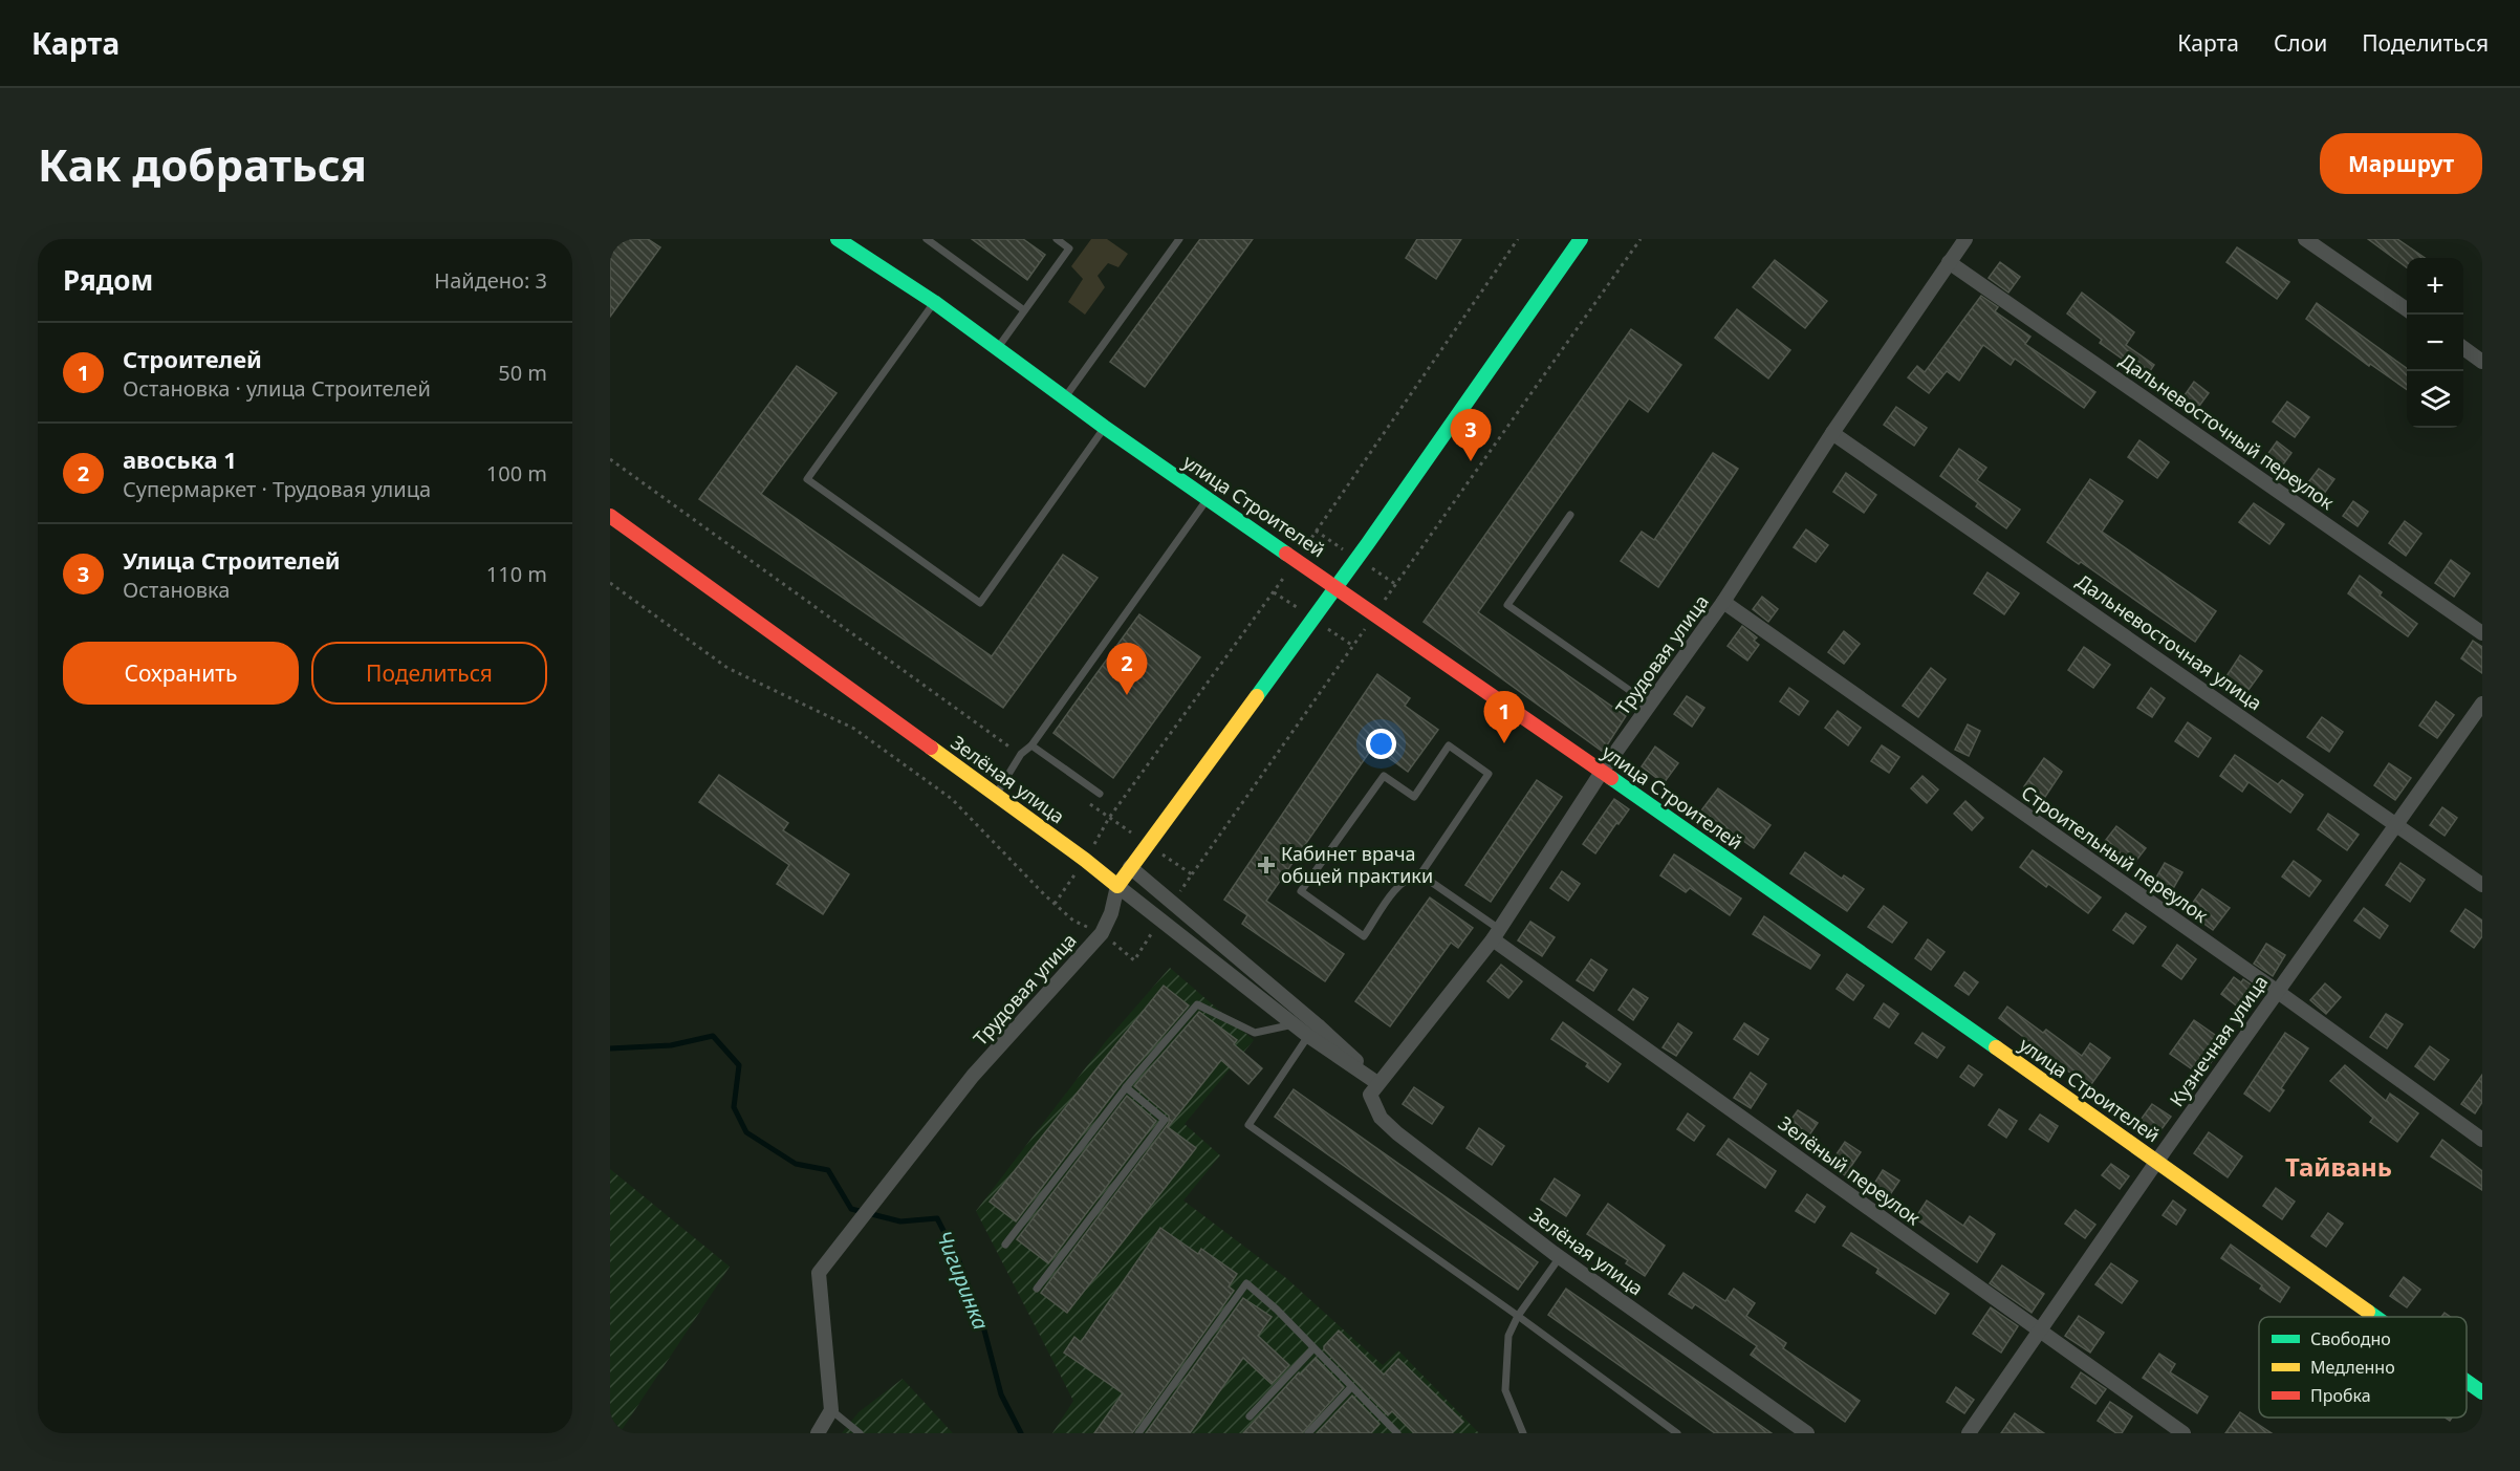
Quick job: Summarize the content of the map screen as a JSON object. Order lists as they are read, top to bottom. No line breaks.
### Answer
{"streets":{"street":["Дальневосточный переулок","улица Строителей","Дальневосточная улица","Трудовая улица","Зелёная улица","Строительный переулок","Кузнечная улица","Зелёный переулок"]},"crossings":[["Дальневосточный переулок","Трудовая улица"],["улица Строителей","Трудовая улица"],["улица Строителей","Кузнечная улица"],["Дальневосточная улица","Трудовая улица"],["Дальневосточная улица","Кузнечная улица"],["Трудовая улица","Зелёная улица"],["Трудовая улица","Строительный переулок"],["Трудовая улица","Зелёный переулок"],["Строительный переулок","Кузнечная улица"],["Кузнечная улица","Зелёный переулок"]],"districts":["Тайвань"],"water":["Чигиринка"],"places":{"health":["Кабинет врача общей практики"]},"legend":["Свободно","Медленно","Пробка"],"page":{"header":"Карта","nav":["Карта","Слои","Поделиться"],"buttons":["Маршрут",["Сохранить","Поделиться"]],"title":"Как добраться","heading":["Рядом","Найдено: 3"],"map_buttons":["+","−"],"list":[{"mark":"1","name":"Строителей","note":"Остановка · улица Строителей","value":"50 m"},{"mark":"2","name":"авоська 1","note":"Супермаркет · Трудовая улица","value":"100 m"},{"mark":"3","name":"Улица Строителей","note":"Остановка","value":"110 m"}],"pins":["3","2","1"]}}
